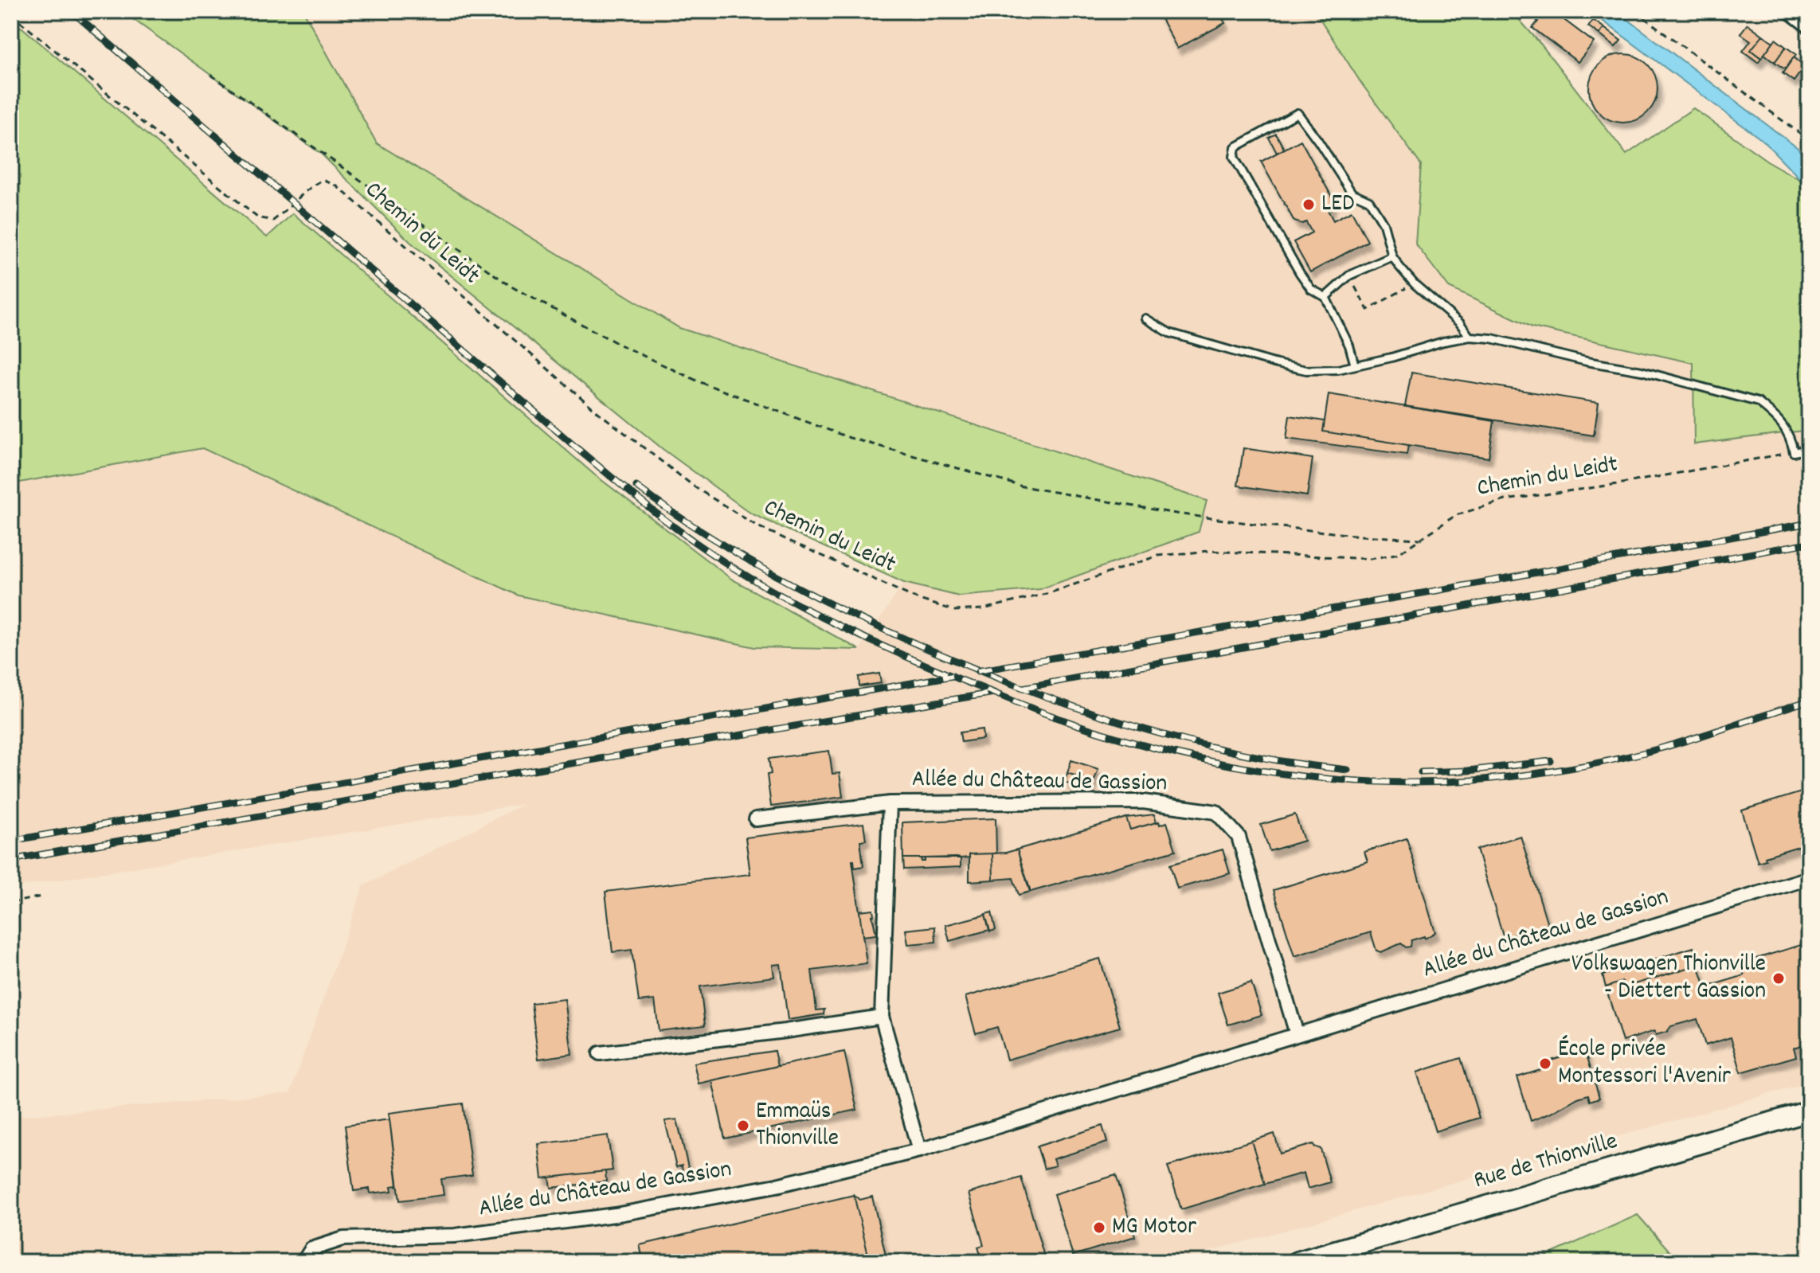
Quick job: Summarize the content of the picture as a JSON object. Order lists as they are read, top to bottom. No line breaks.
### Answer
{"streets":{"main road":["Rue de Thionville"],"street":["Allée du Château de Gassion"],"path":["Chemin du Leidt"]},"places":["LED","Volkswagen Thionville - Diettert Gassion","École privée Montessori l'Avenir","Emmaüs Thionville","MG Motor"]}
